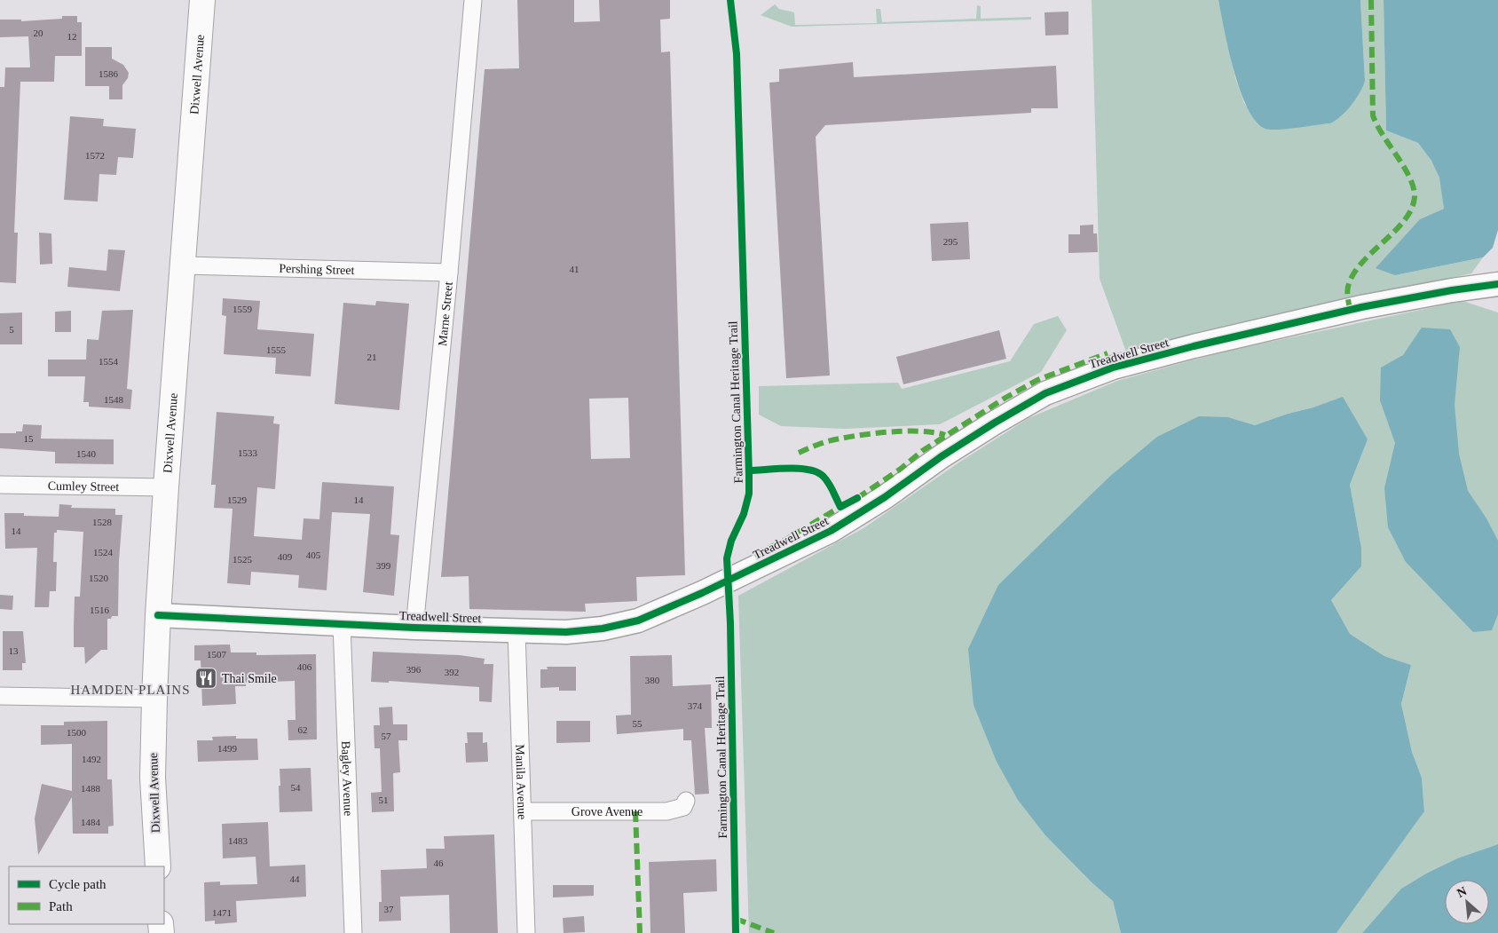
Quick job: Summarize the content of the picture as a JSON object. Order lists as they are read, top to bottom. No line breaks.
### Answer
{"streets":{"main road":["Dixwell Avenue"],"street":["Pershing Street","Marne Street","Treadwell Street","Cumley Street","Bagley Avenue","Manila Avenue","Grove Avenue"],"cycle path":["Farmington Canal Heritage Trail"]},"crossings":[["Dixwell Avenue","Pershing Street"],["Dixwell Avenue","Treadwell Street"],["Dixwell Avenue","Cumley Street"],["Pershing Street","Marne Street"],["Marne Street","Treadwell Street"],["Treadwell Street","Bagley Avenue"],["Treadwell Street","Manila Avenue"],["Manila Avenue","Grove Avenue"]],"districts":["HAMDEN PLAINS"],"places":{"restaurant":["Thai Smile"]},"house_numbers":["20","12","1586","1572","295","41","1559","5","1555","21","1554","1548","15","1533","1540","1529","14","1528","14","1524","405","409","1525","399","1520","1516","13","1507","406","396","392","380","374","55","62","1500","57","1499","1492","54","1488","51","1484","1483","46","44","37","1471"],"legend":["Cycle path","Path"],"north":"top left"}
